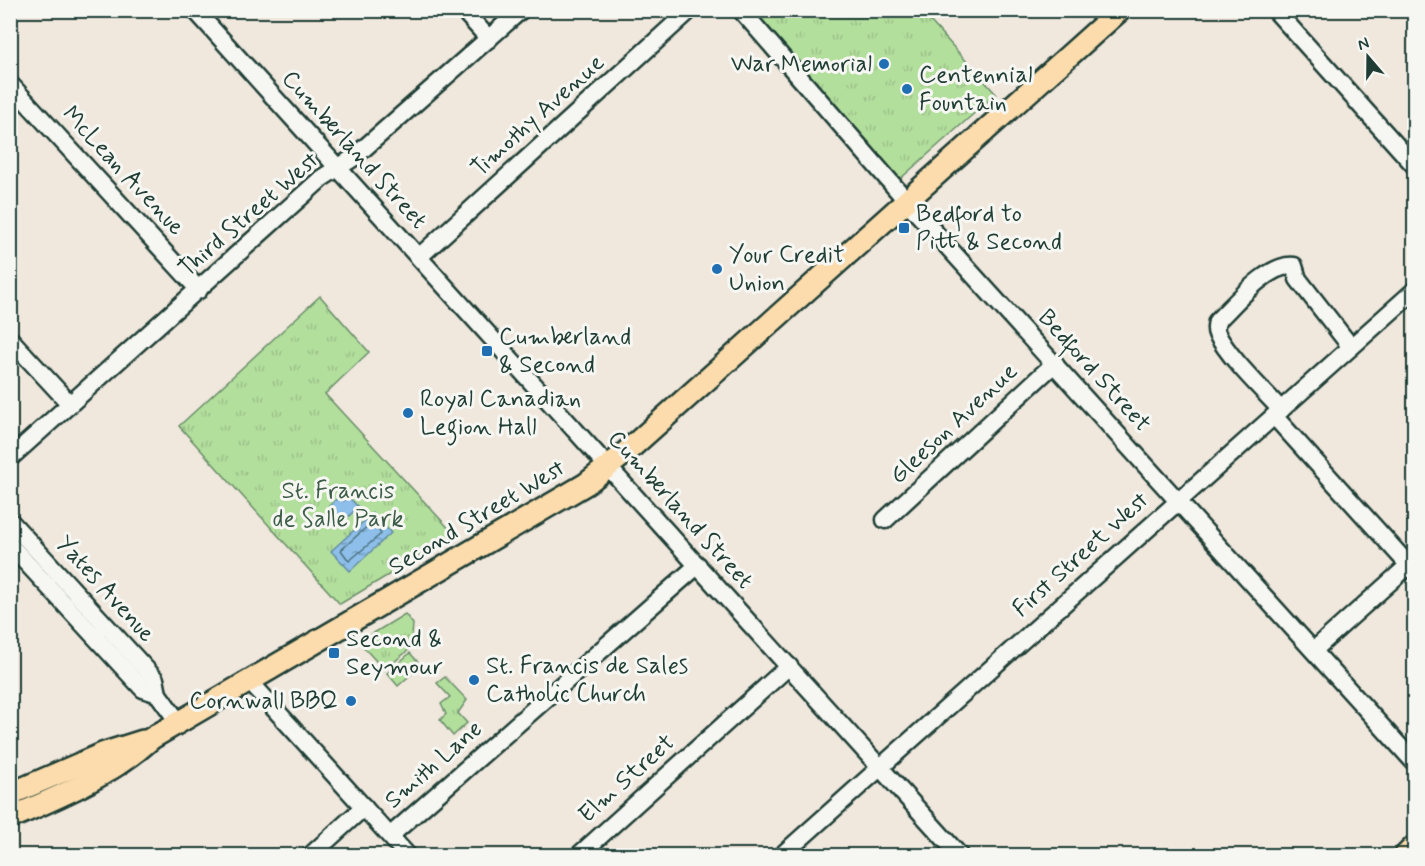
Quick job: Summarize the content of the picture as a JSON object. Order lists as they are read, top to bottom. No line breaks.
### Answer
{"streets":{"main road":["Second Street West"],"street":["Timothy Avenue","Cumberland Street","McLean Avenue","Third Street West","Bedford Street","Gleeson Avenue","First Street West","Yates Avenue","Smith Lane","Elm Street"]},"crossings":[["Timothy Avenue","Cumberland Street"],["Cumberland Street","Third Street West"],["Cumberland Street","Second Street West"],["Cumberland Street","First Street West"],["Cumberland Street","Smith Lane"],["Cumberland Street","Elm Street"],["McLean Avenue","Third Street West"],["Bedford Street","Gleeson Avenue"],["Bedford Street","Second Street West"],["Bedford Street","First Street West"],["Second Street West","Yates Avenue"]],"parks":["St. Francis de Salle Park"],"places":{"other":["War Memorial","Centennial Fountain","Your Credit Union","Royal Canadian Legion Hall","St. Francis de Sales Catholic Church","Cornwall BBQ"],"transit":["Bedford to Pitt & Second","Cumberland & Second","Second & Seymour"]},"north":"top"}
